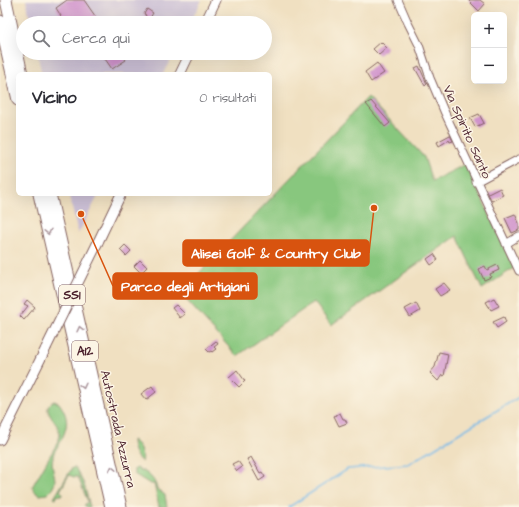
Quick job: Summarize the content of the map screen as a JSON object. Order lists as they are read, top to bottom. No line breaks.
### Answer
{"streets":{"highway":["A12","Autostrada Azzurra"],"main road":["SS1"],"street":["Via Spirito Santo"]},"places":["Alisei Golf & Country Club","Parco degli Artigiani"],"page":{"map_buttons":["+","−"],"search":"Cerca qui","heading":["Vicino","0 risultati"]}}
